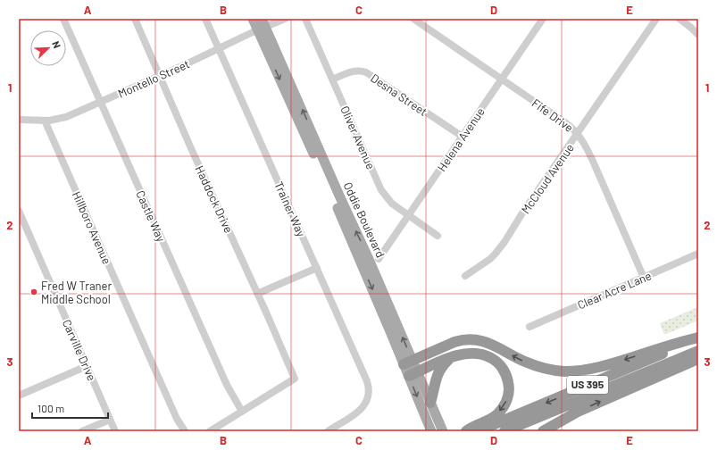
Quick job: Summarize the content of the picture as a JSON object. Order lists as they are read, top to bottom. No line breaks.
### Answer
{"streets":{"highway":["US 395"],"main road":["Oddie Boulevard"],"street":["Montello Street","Desna Street","Fife Drive","Oliver Avenue","Helena Avenue","McCloud Avenue","Haddock Drive","Trainer Way","Castle Way","Hillboro Avenue","Clear Acre Lane","Carville Drive"]},"crossings":[["Montello Street","Haddock Drive"],["Montello Street","Trainer Way"],["Montello Street","Castle Way"],["Montello Street","Oddie Boulevard"],["Montello Street","Hillboro Avenue"],["Desna Street","Oliver Avenue"],["Desna Street","Helena Avenue"],["Fife Drive","Helena Avenue"],["Fife Drive","McCloud Avenue"],["Fife Drive","Clear Acre Lane"],["Oliver Avenue","Helena Avenue"],["Haddock Drive","Castle Way"]],"places":["Fred W Traner Middle School"],"scale_bar":"100 m","north":"top right","grid":{"columns":["A","B","C","D","E"],"rows":["1","2","3"]}}
